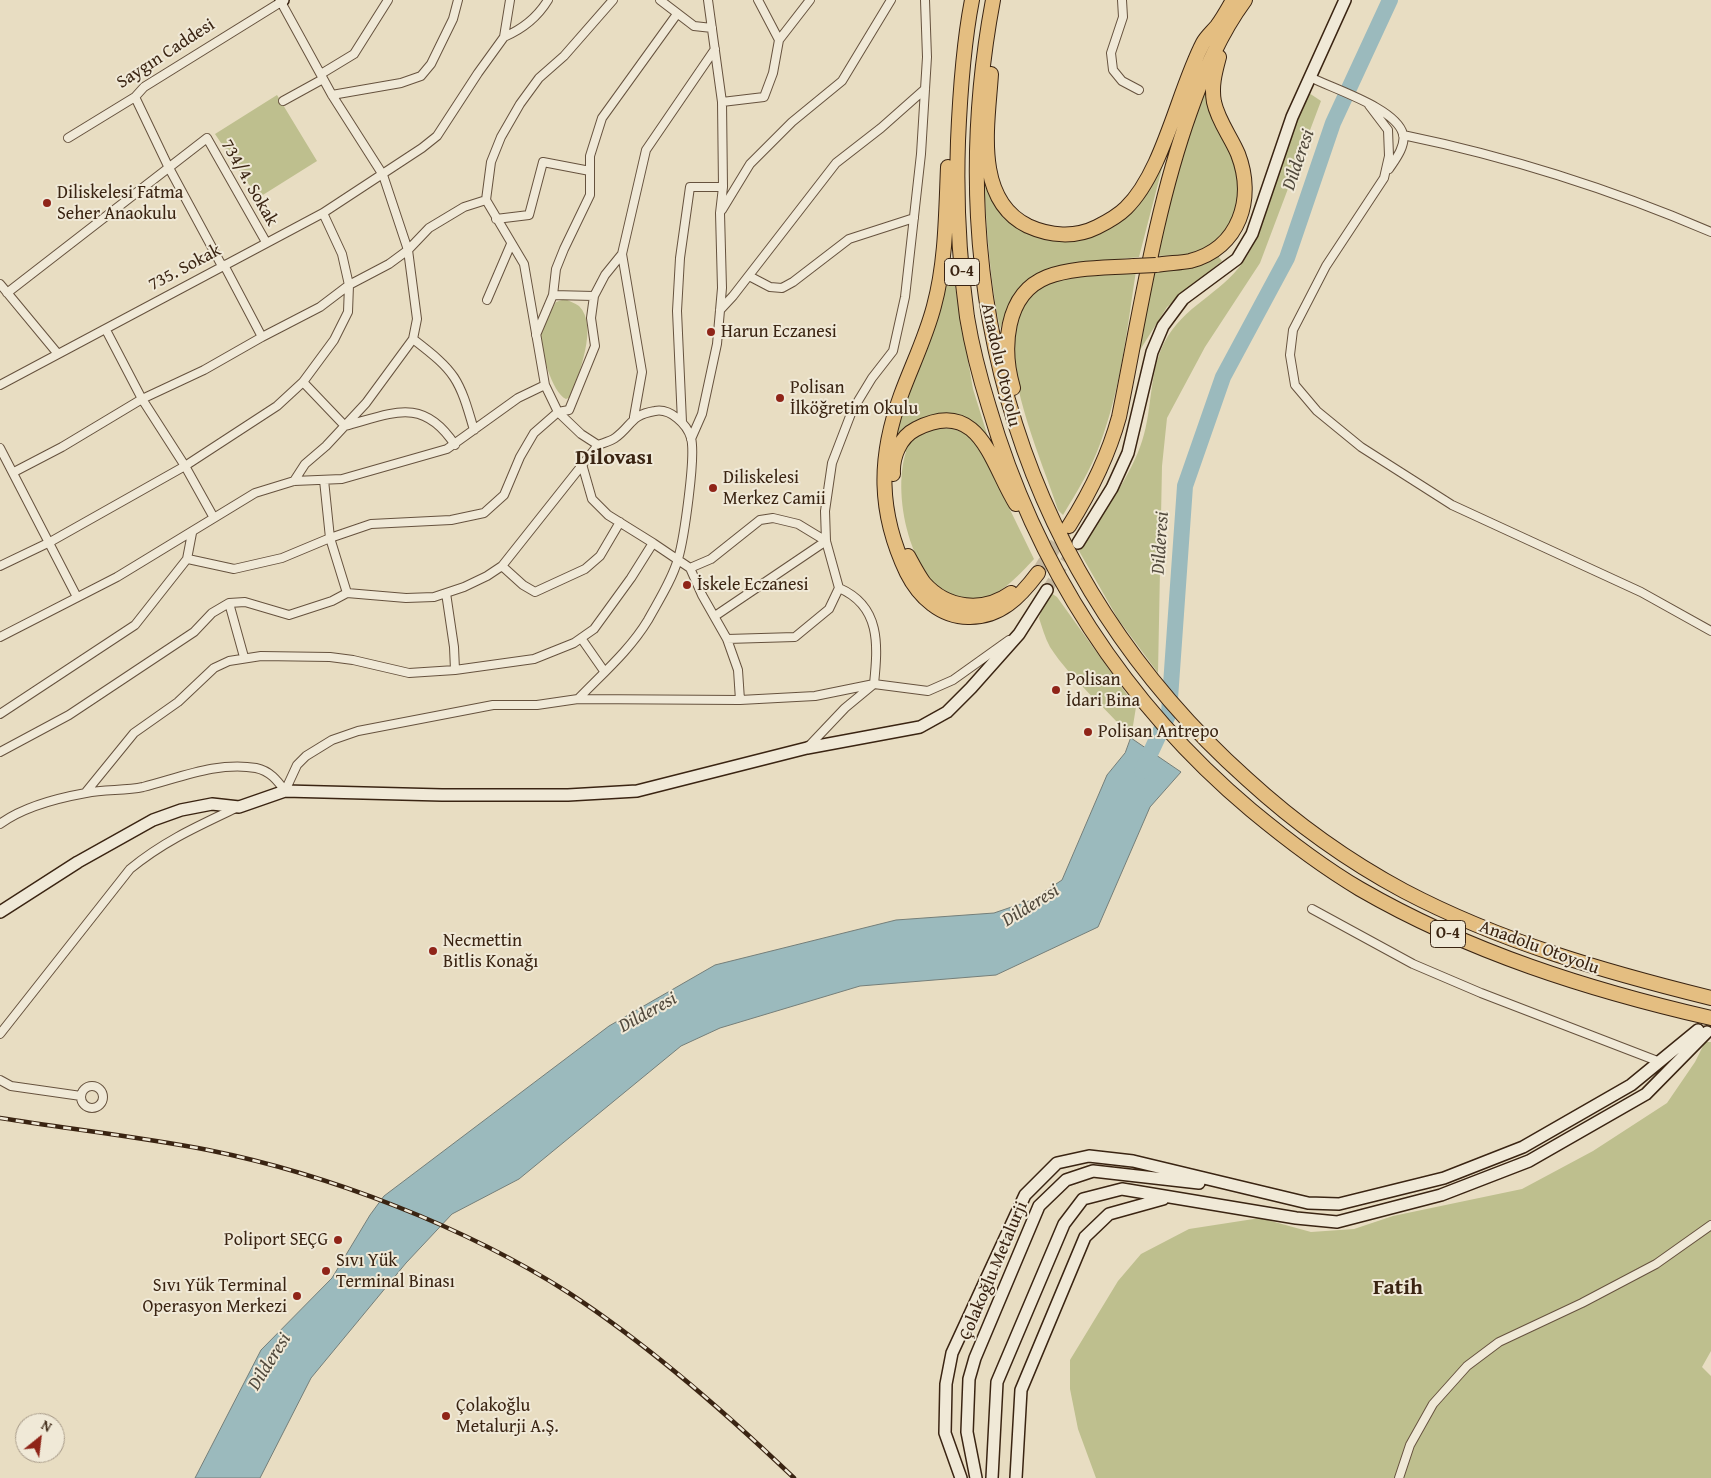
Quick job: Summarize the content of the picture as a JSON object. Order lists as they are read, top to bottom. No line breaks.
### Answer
{"streets":{"highway":["O-4","Anadolu Otoyolu"],"main road":["Çolakoğlu Metalurji"],"street":["Saygın Caddesi","734/4. Sokak","735. Sokak"]},"crossings":[["734/4. Sokak","735. Sokak"]],"districts":["Dilovası","Fatih"],"water":["Dilderesi"],"places":["Diliskelesi Fatma Seher Anaokulu","Harun Eczanesi","Polisan İlköğretim Okulu","Diliskelesi Merkez Camii","İskele Eczanesi","Polisan İdari Bina","Polisan Antrepo","Necmettin Bitlis Konağı","Poliport SEÇG","Sıvı Yük Terminal Binası","Sıvı Yük Terminal Operasyon Merkezi","Çolakoğlu Metalurji A.Ş."],"north":"top right"}
